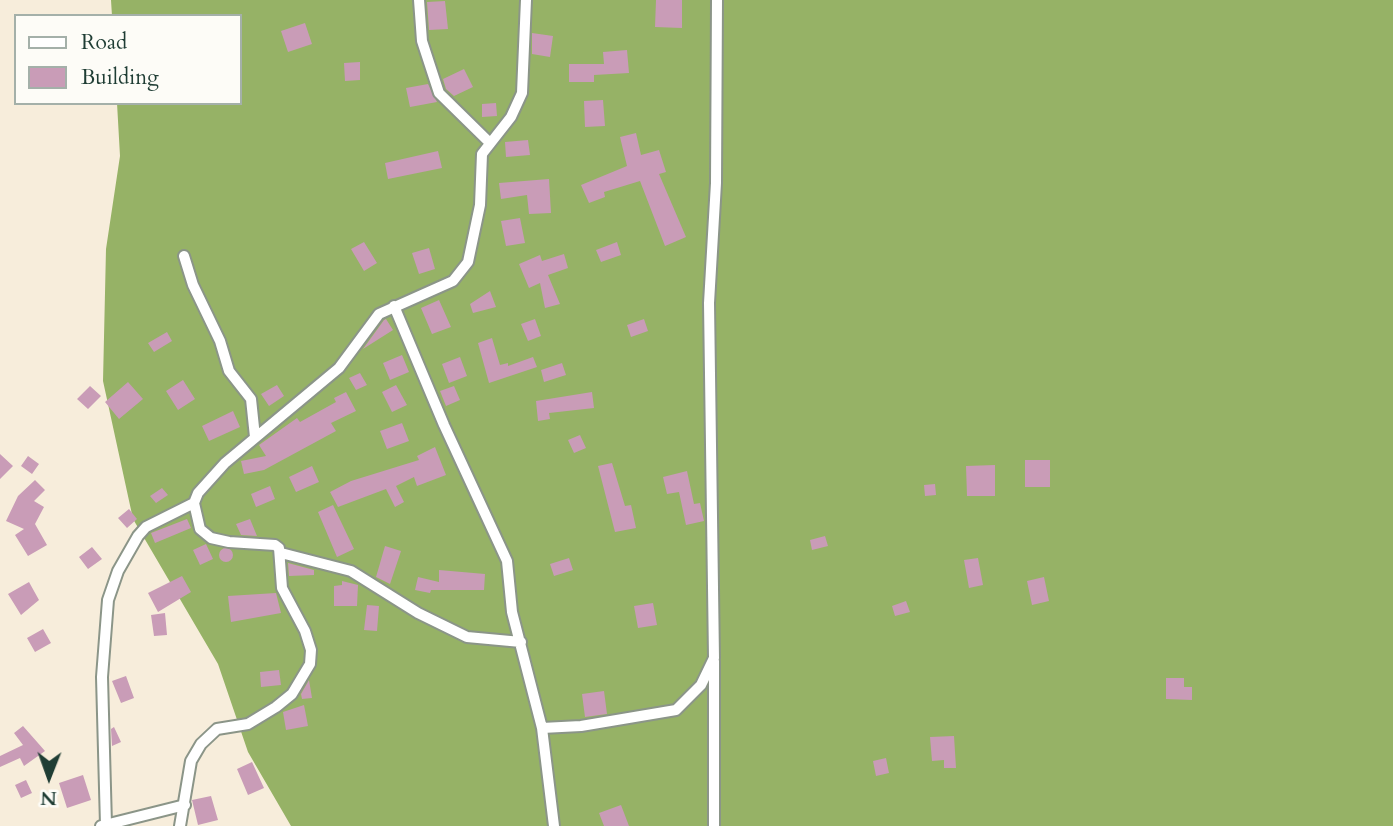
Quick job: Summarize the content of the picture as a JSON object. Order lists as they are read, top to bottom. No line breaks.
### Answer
{"legend":["Road","Building"],"north":"bottom"}
